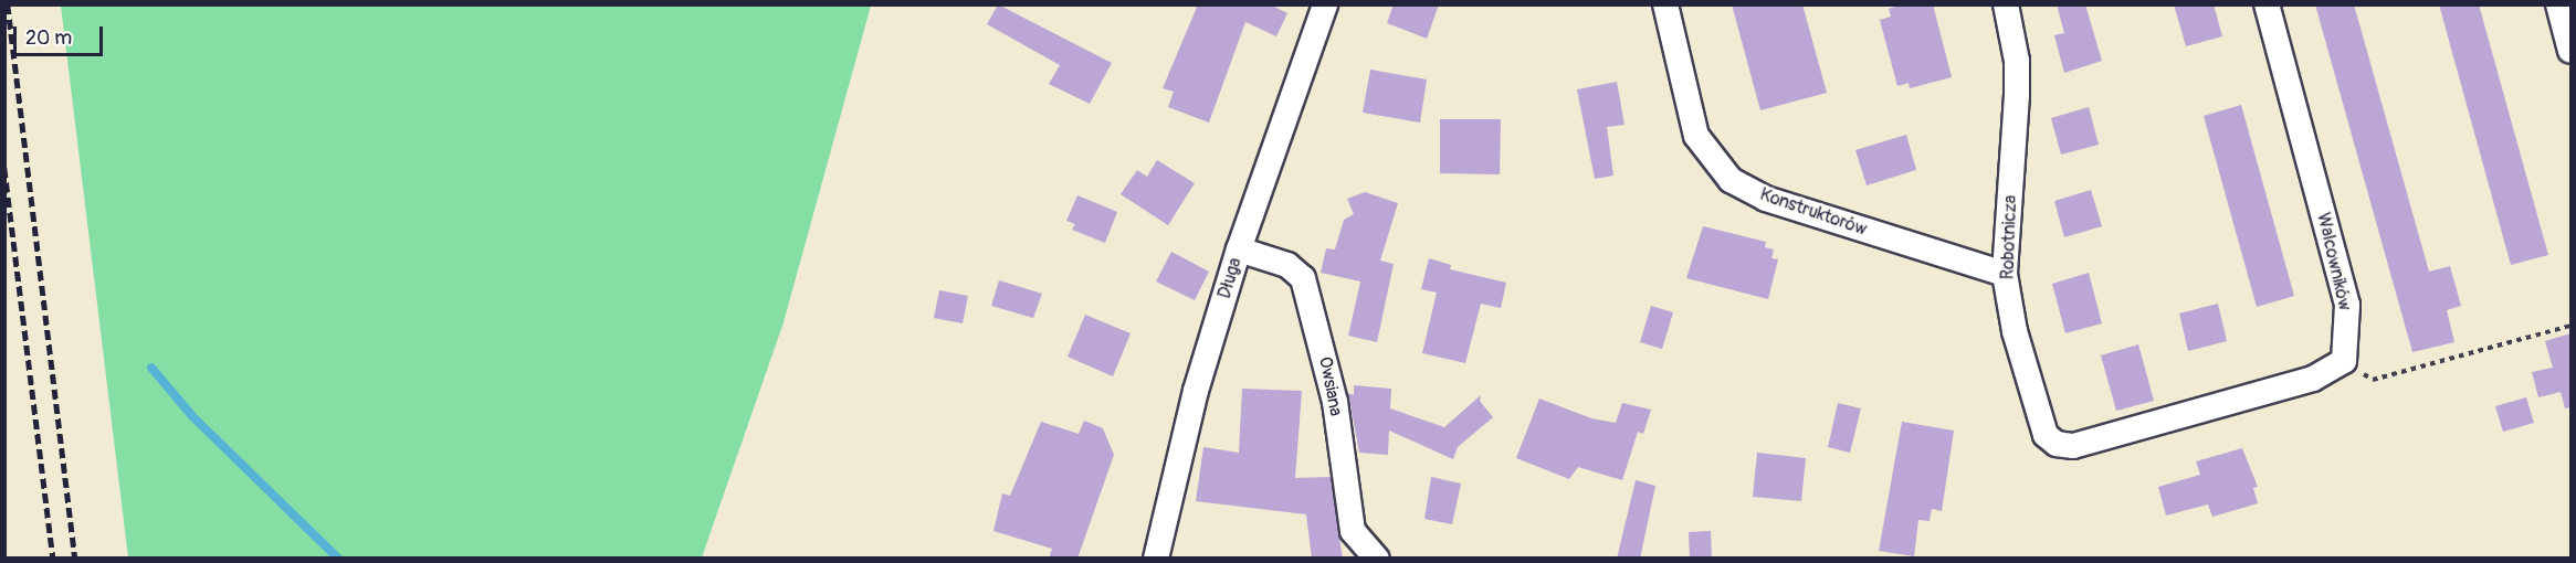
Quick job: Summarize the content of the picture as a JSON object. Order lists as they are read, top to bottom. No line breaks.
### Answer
{"streets":{"street":["Konstruktorów","Robotnicza","Walcowników","Długa","Owsiana"]},"crossings":[["Konstruktorów","Robotnicza"],["Robotnicza","Walcowników"],["Długa","Owsiana"]],"scale_bar":"20 m"}
